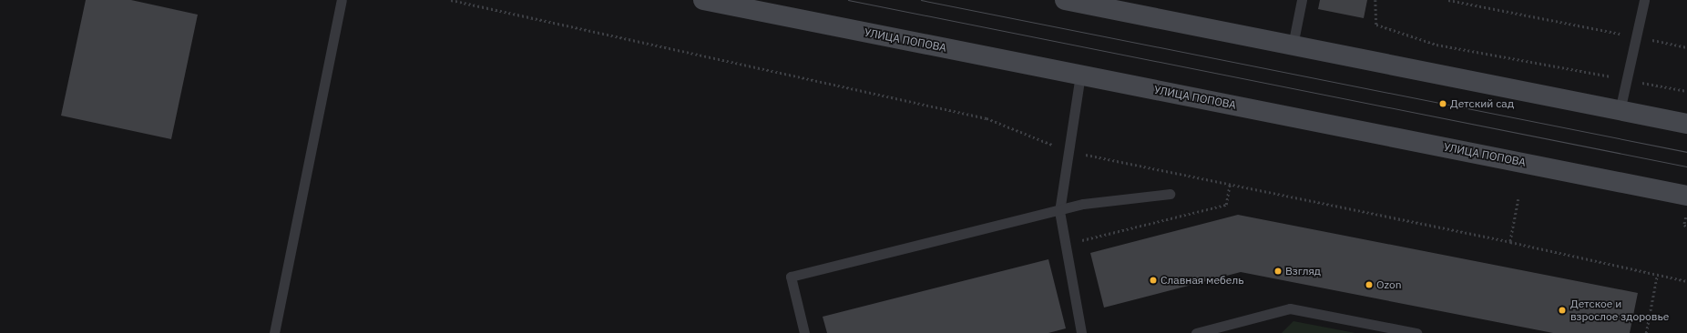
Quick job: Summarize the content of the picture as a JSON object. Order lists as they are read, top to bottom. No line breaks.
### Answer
{"streets":{"main road":["УЛИЦА ПОПОВА"]},"places":["Детский сад","Взгляд","Славная мебель","Ozon","Детское и взрослое здоровье"]}
